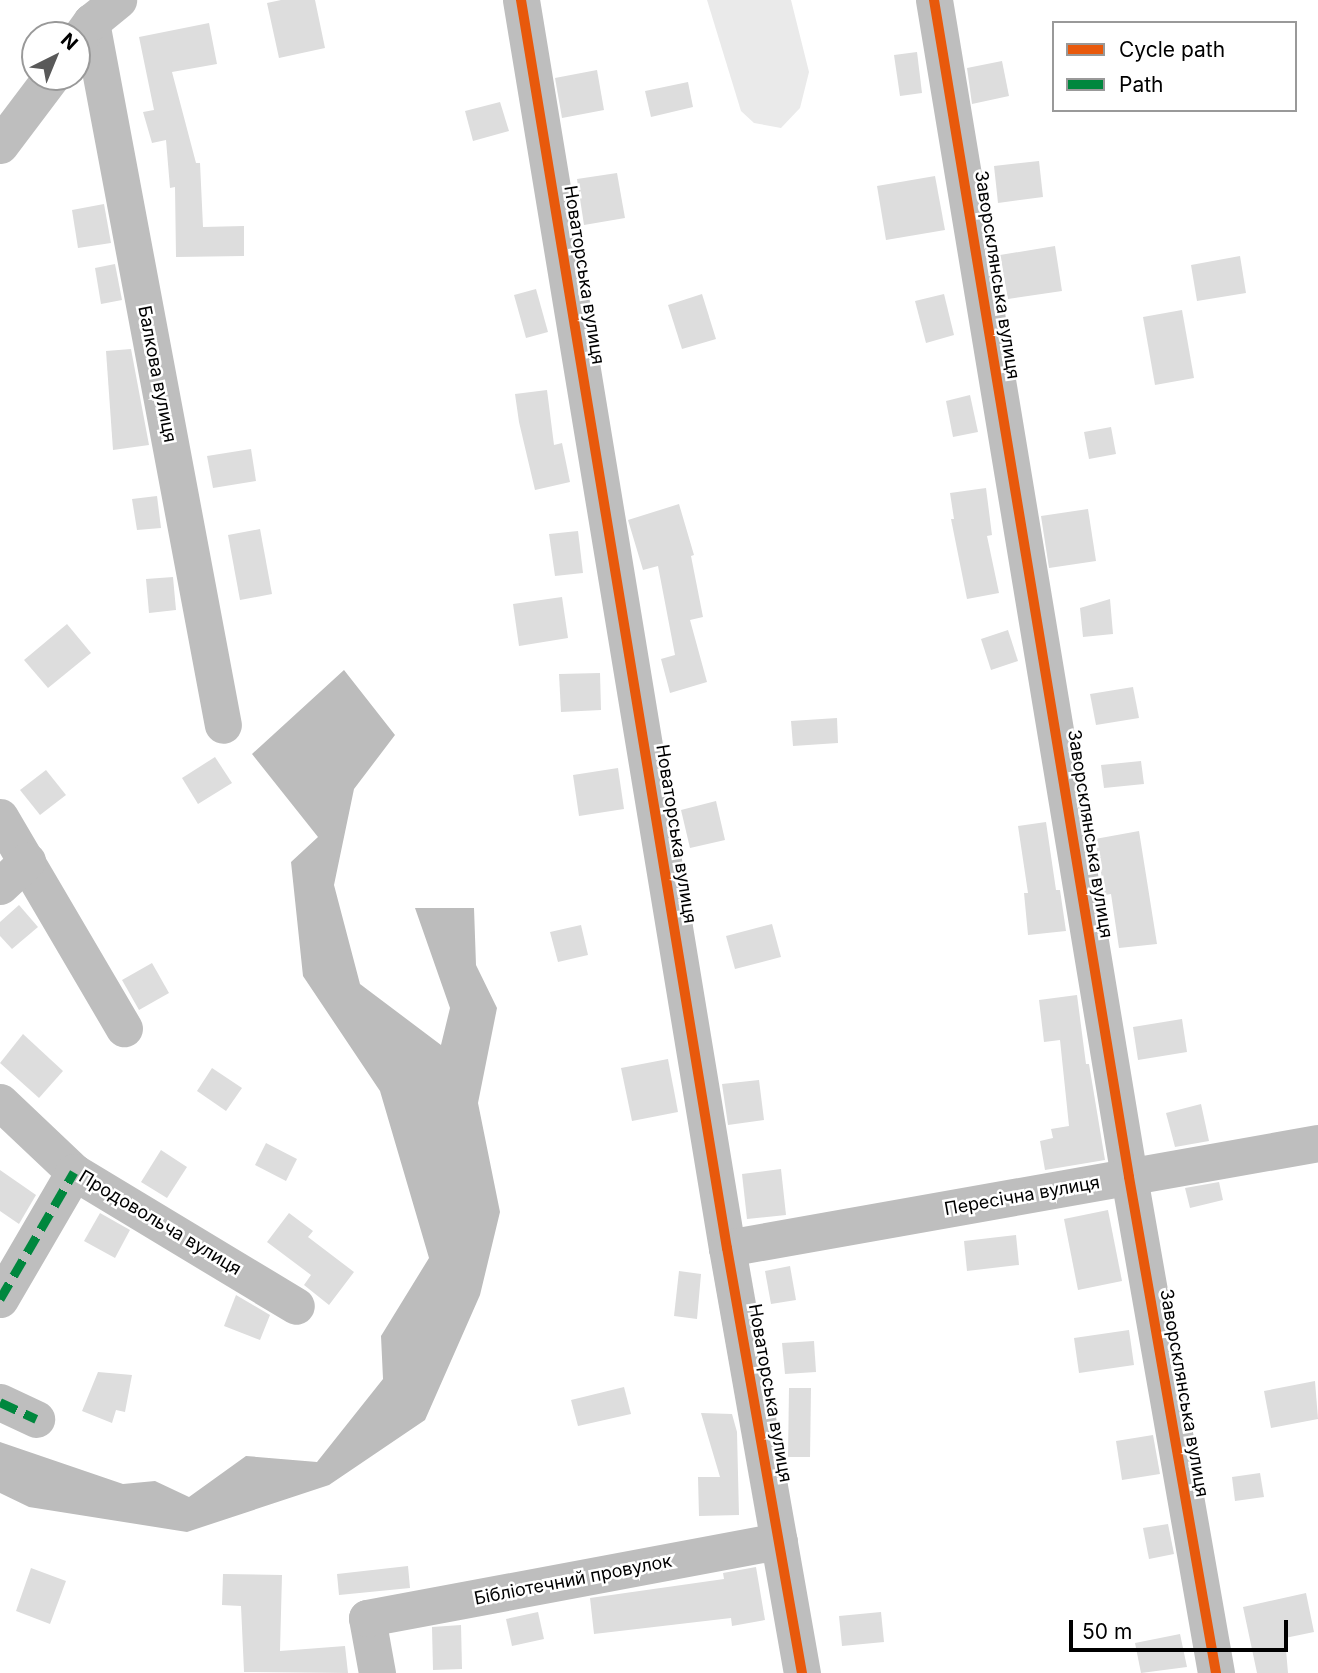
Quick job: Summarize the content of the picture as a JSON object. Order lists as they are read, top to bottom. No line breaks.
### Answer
{"streets":{"street":["Новаторська вулиця","Заворсклянська вулиця","Балкова вулиця","Пересічна вулиця","Продовольча вулиця","Бібліотечний провулок"]},"crossings":[["Новаторська вулиця","Пересічна вулиця"],["Новаторська вулиця","Бібліотечний провулок"],["Заворсклянська вулиця","Пересічна вулиця"]],"legend":["Cycle path","Path"],"scale_bar":"50 m","north":"top right"}
